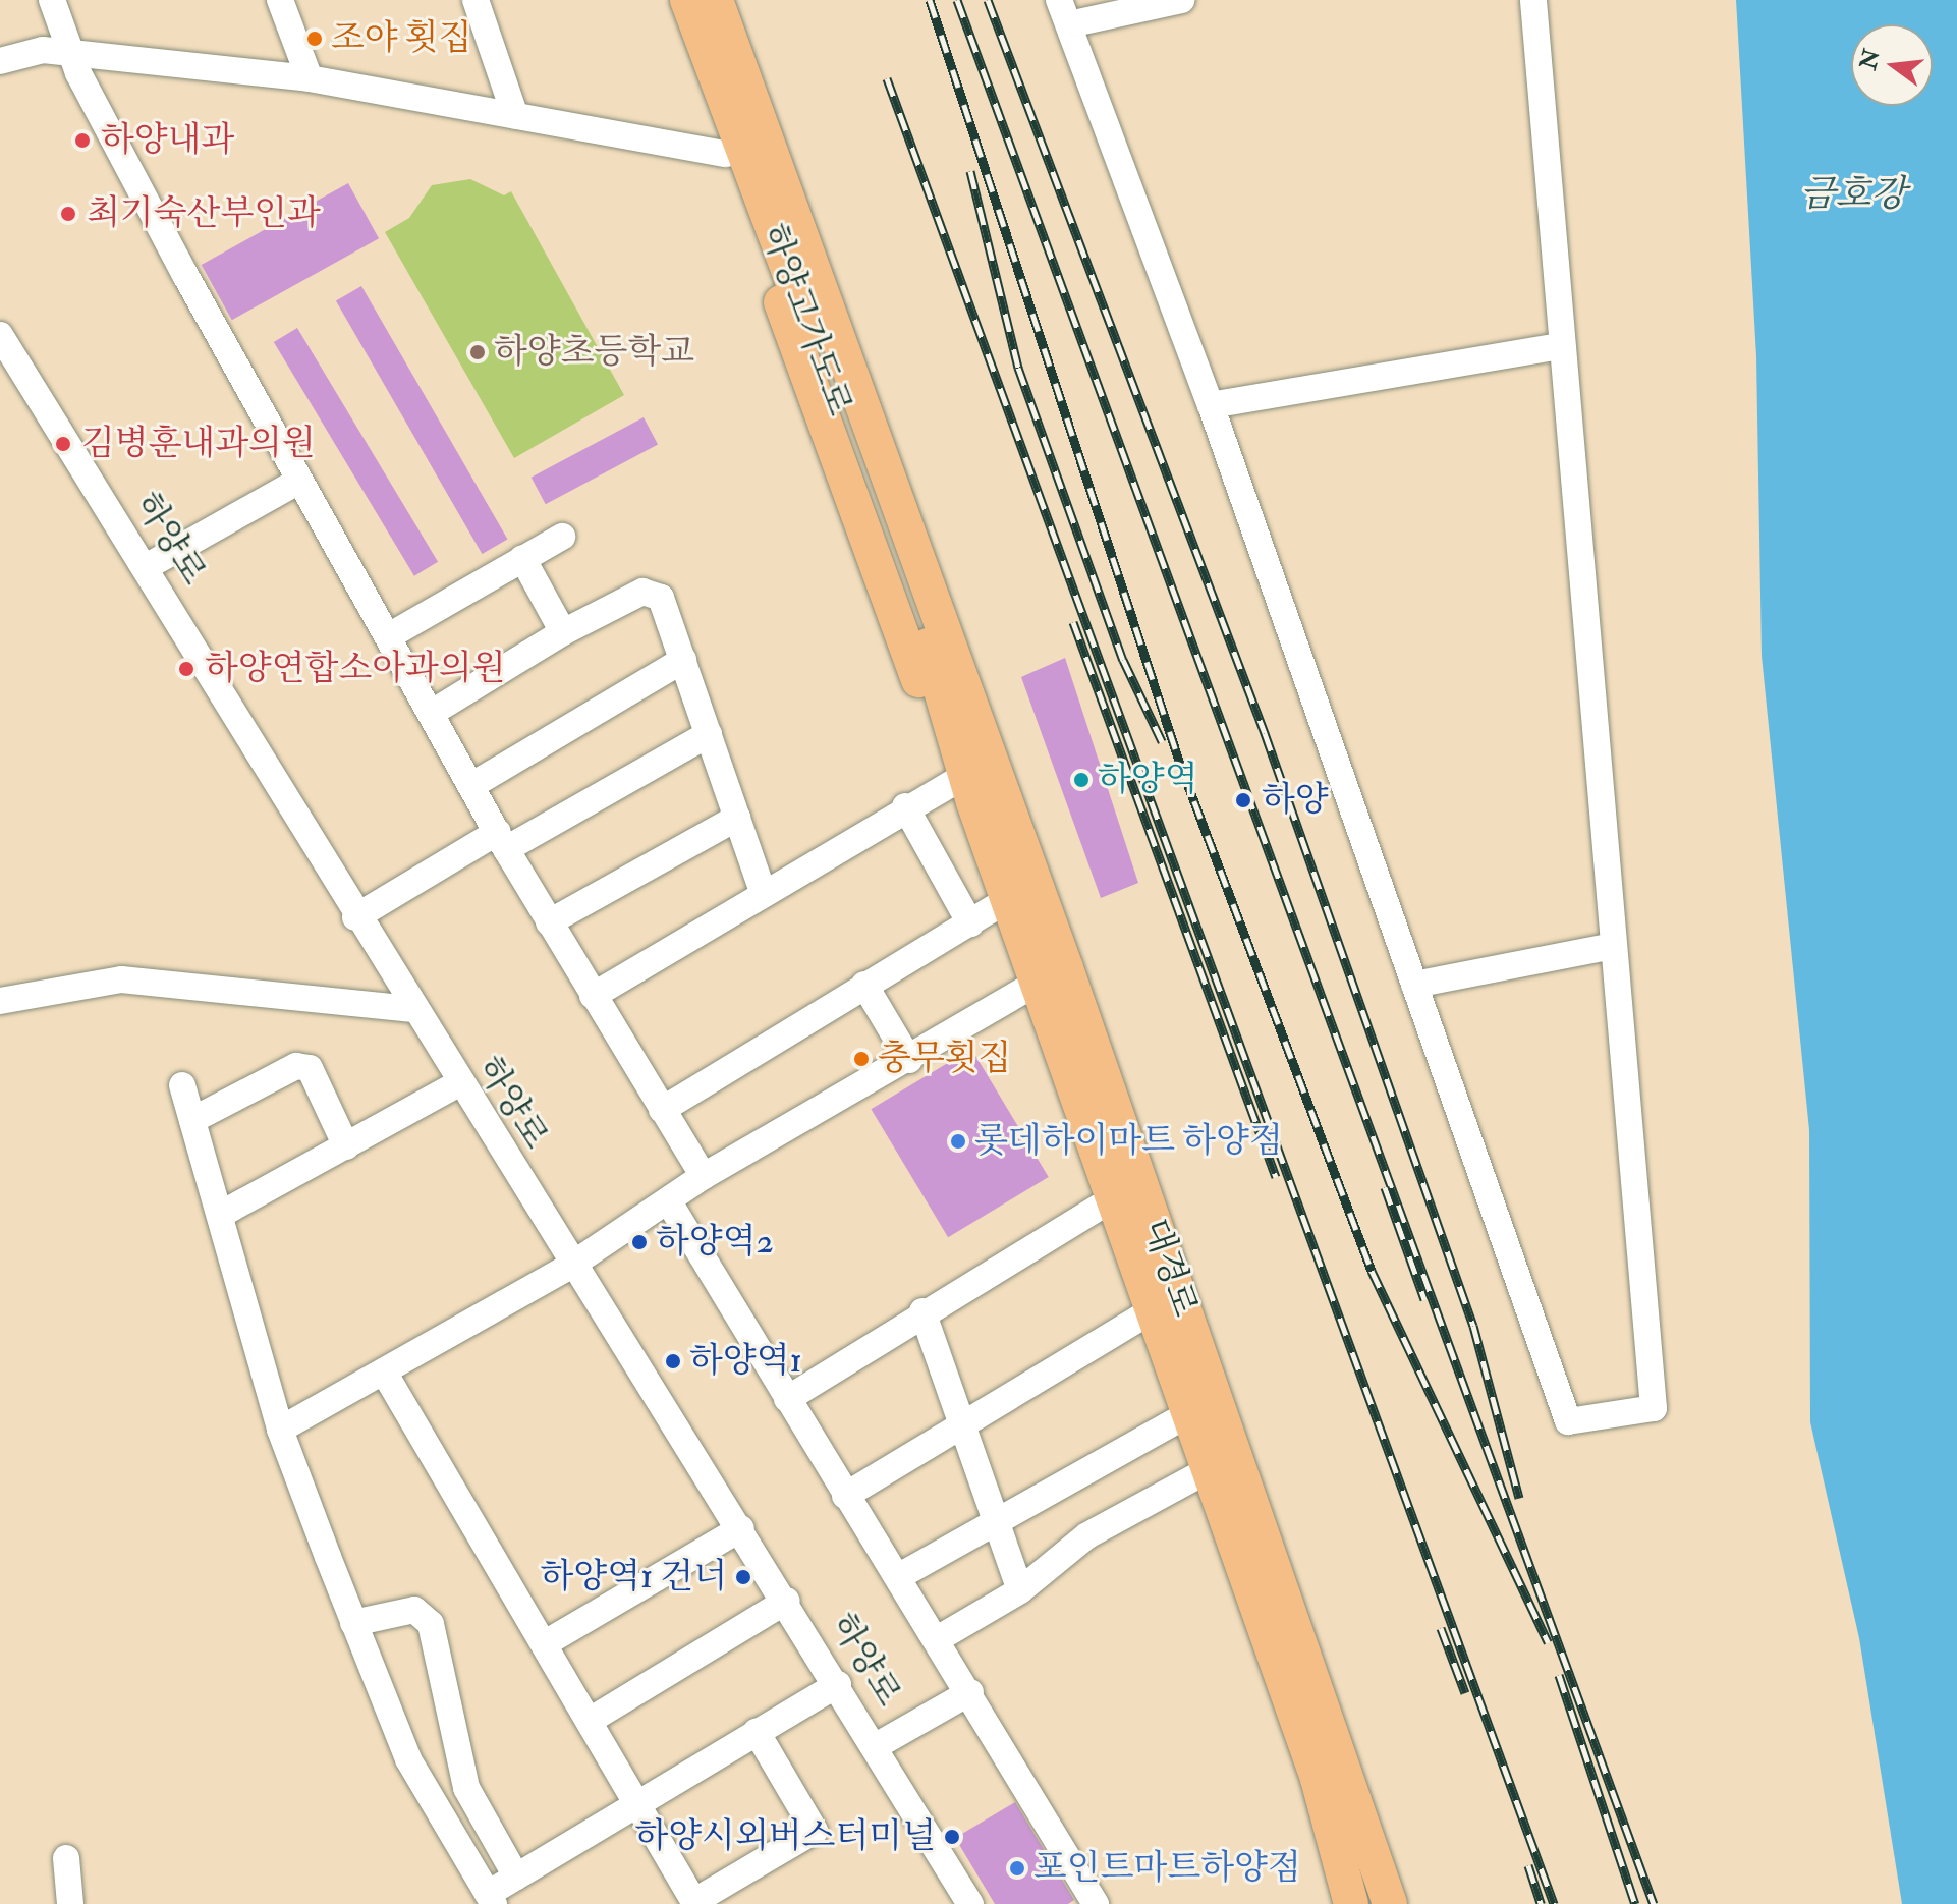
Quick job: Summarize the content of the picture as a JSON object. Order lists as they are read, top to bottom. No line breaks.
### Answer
{"streets":{"main road":["하양고가도로","대경로"],"street":["하양로"]},"crossings":[["하양고가도로","대경로"]],"water":["금호강"],"places":["조야 횟집","하양내과","최기숙산부인과","하양초등학교","김병훈내과의원","하양연합소아과의원","하양역","하양","충무횟집","롯데하이마트 하양점","하양역2","하양역1","하양역1 건너","하양시외버스터미널","포인트마트하양점"],"north":"left"}
